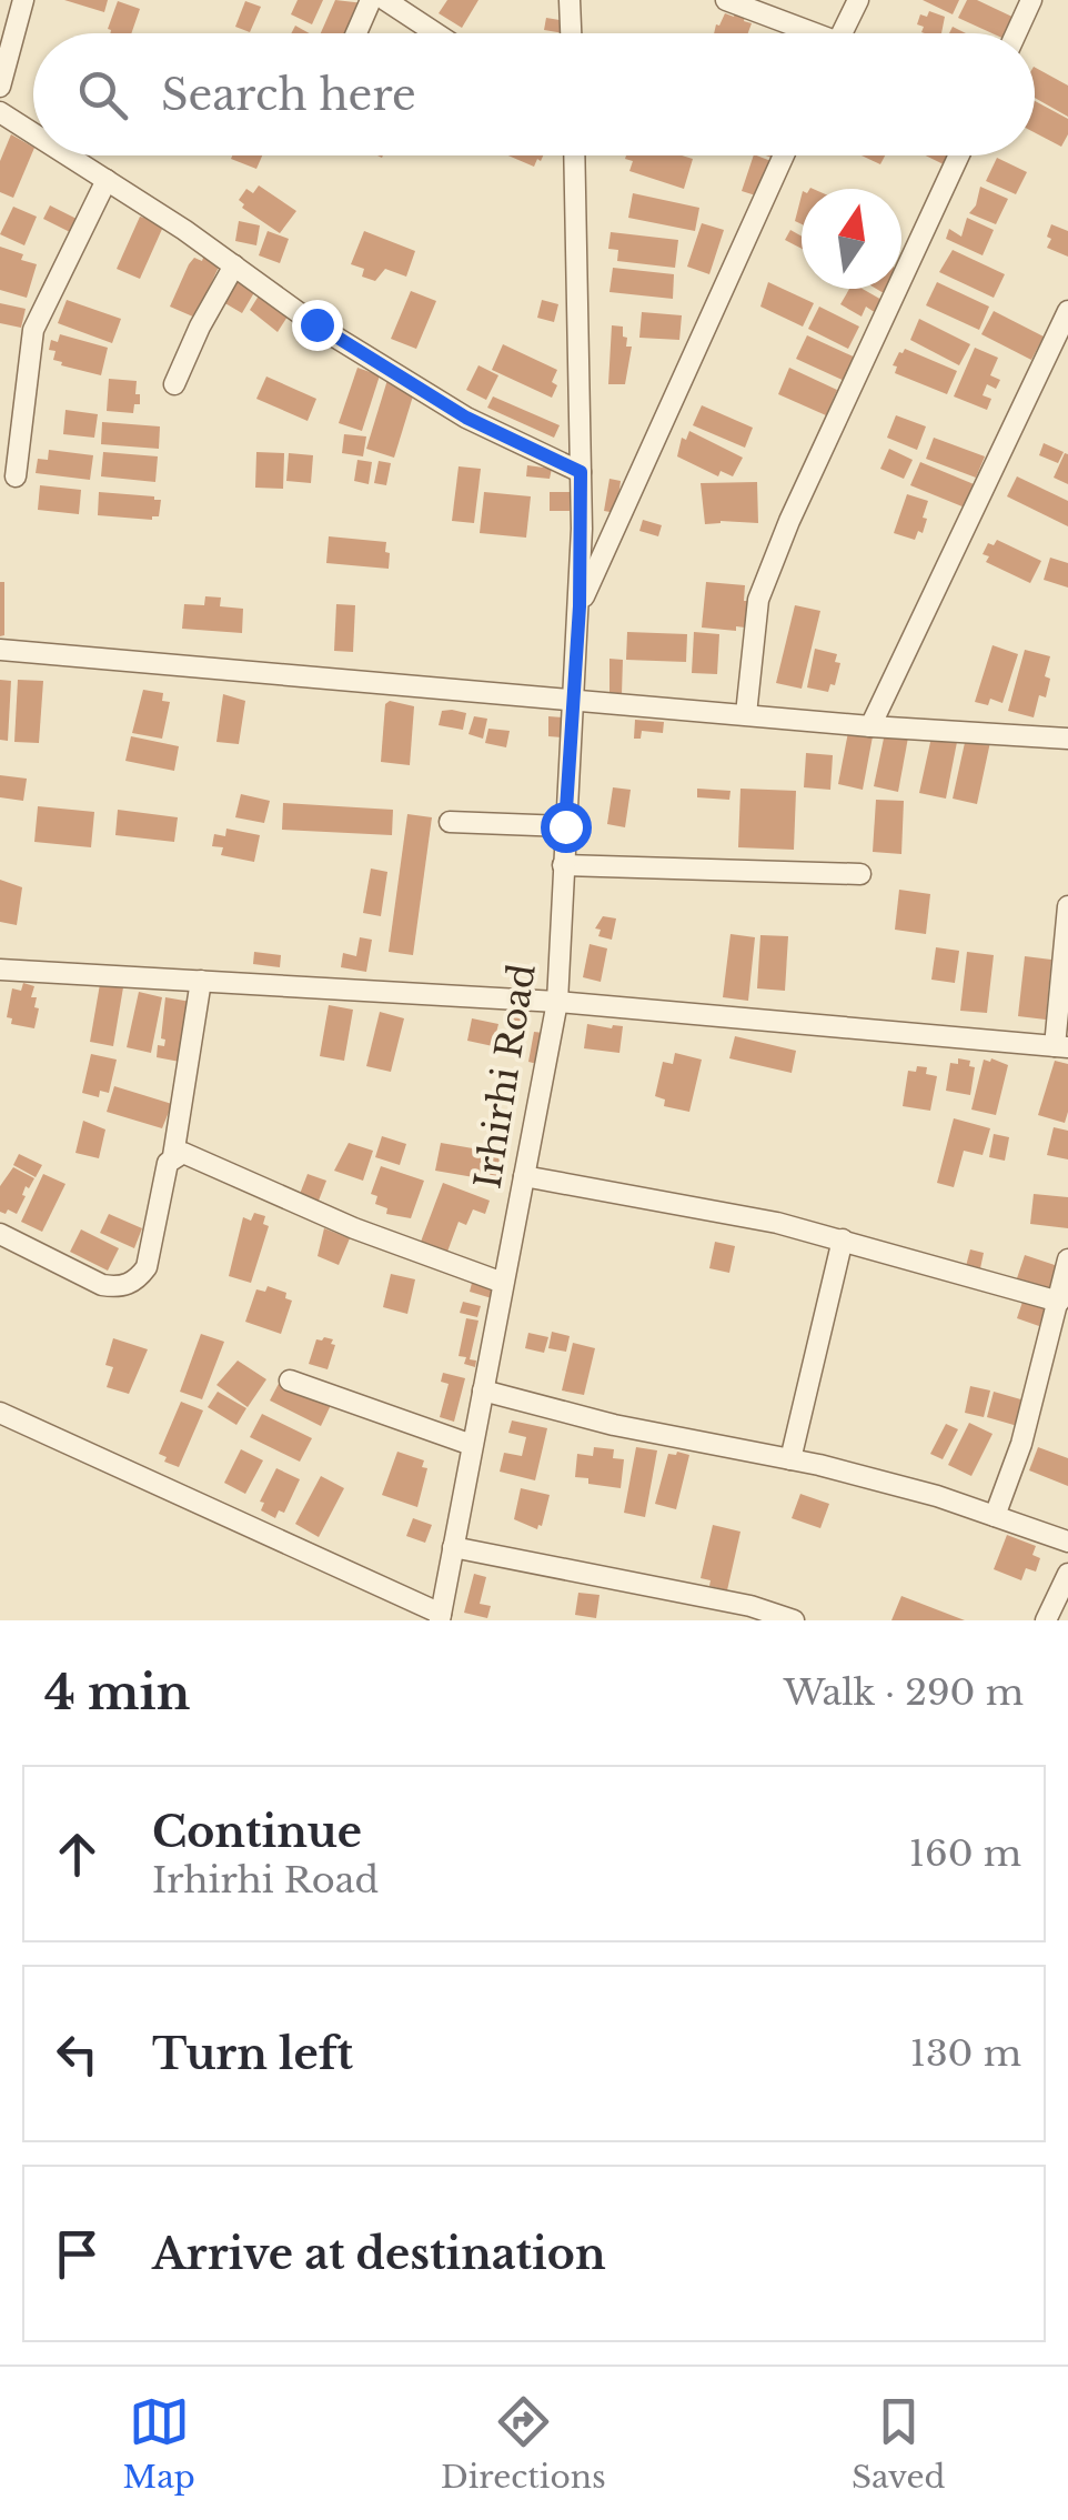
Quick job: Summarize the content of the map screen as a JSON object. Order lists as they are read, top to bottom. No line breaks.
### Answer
{"streets":{"street":["Irhirhi Road"]},"north":"top","page":{"search":"Search here","heading":["4 min","Walk · 290 m"],"list":[["Continue","Irhirhi Road","160 m"],["Turn left","130 m"],"Arrive at destination"],"nav":["Map","Directions","Saved"]}}
